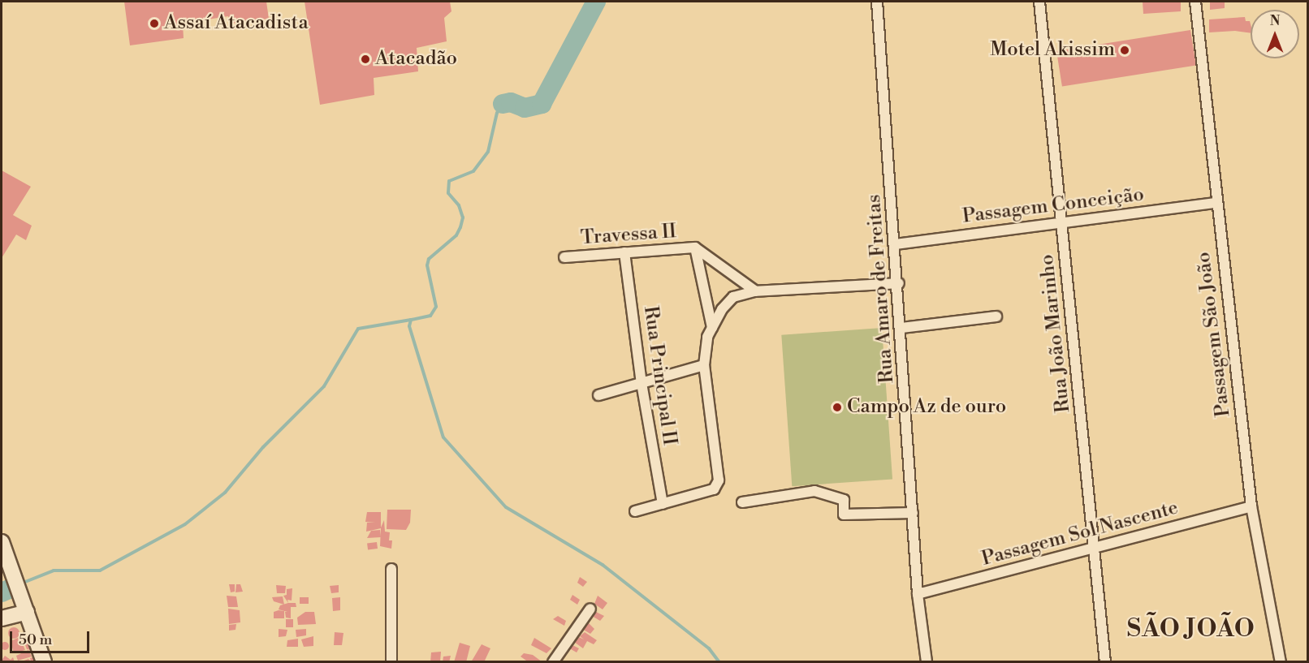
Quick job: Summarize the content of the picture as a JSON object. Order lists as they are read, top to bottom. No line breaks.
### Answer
{"streets":{"street":["Passagem Conceição","Travessa II","Rua Amaro de Freitas","Rua João Marinho","Passagem São João","Rua Principal II","Passagem Sol Nascente"]},"crossings":[["Passagem Conceição","Rua Amaro de Freitas"],["Passagem Conceição","Rua João Marinho"],["Passagem Conceição","Passagem São João"],["Travessa II","Rua Principal II"],["Rua Amaro de Freitas","Passagem Sol Nascente"],["Rua João Marinho","Passagem Sol Nascente"],["Passagem São João","Passagem Sol Nascente"]],"districts":["SÃO JOÃO"],"places":["Assaí Atacadista","Motel Akissim","Atacadão","Campo Az de ouro"],"scale_bar":"50 m","north":"top"}
